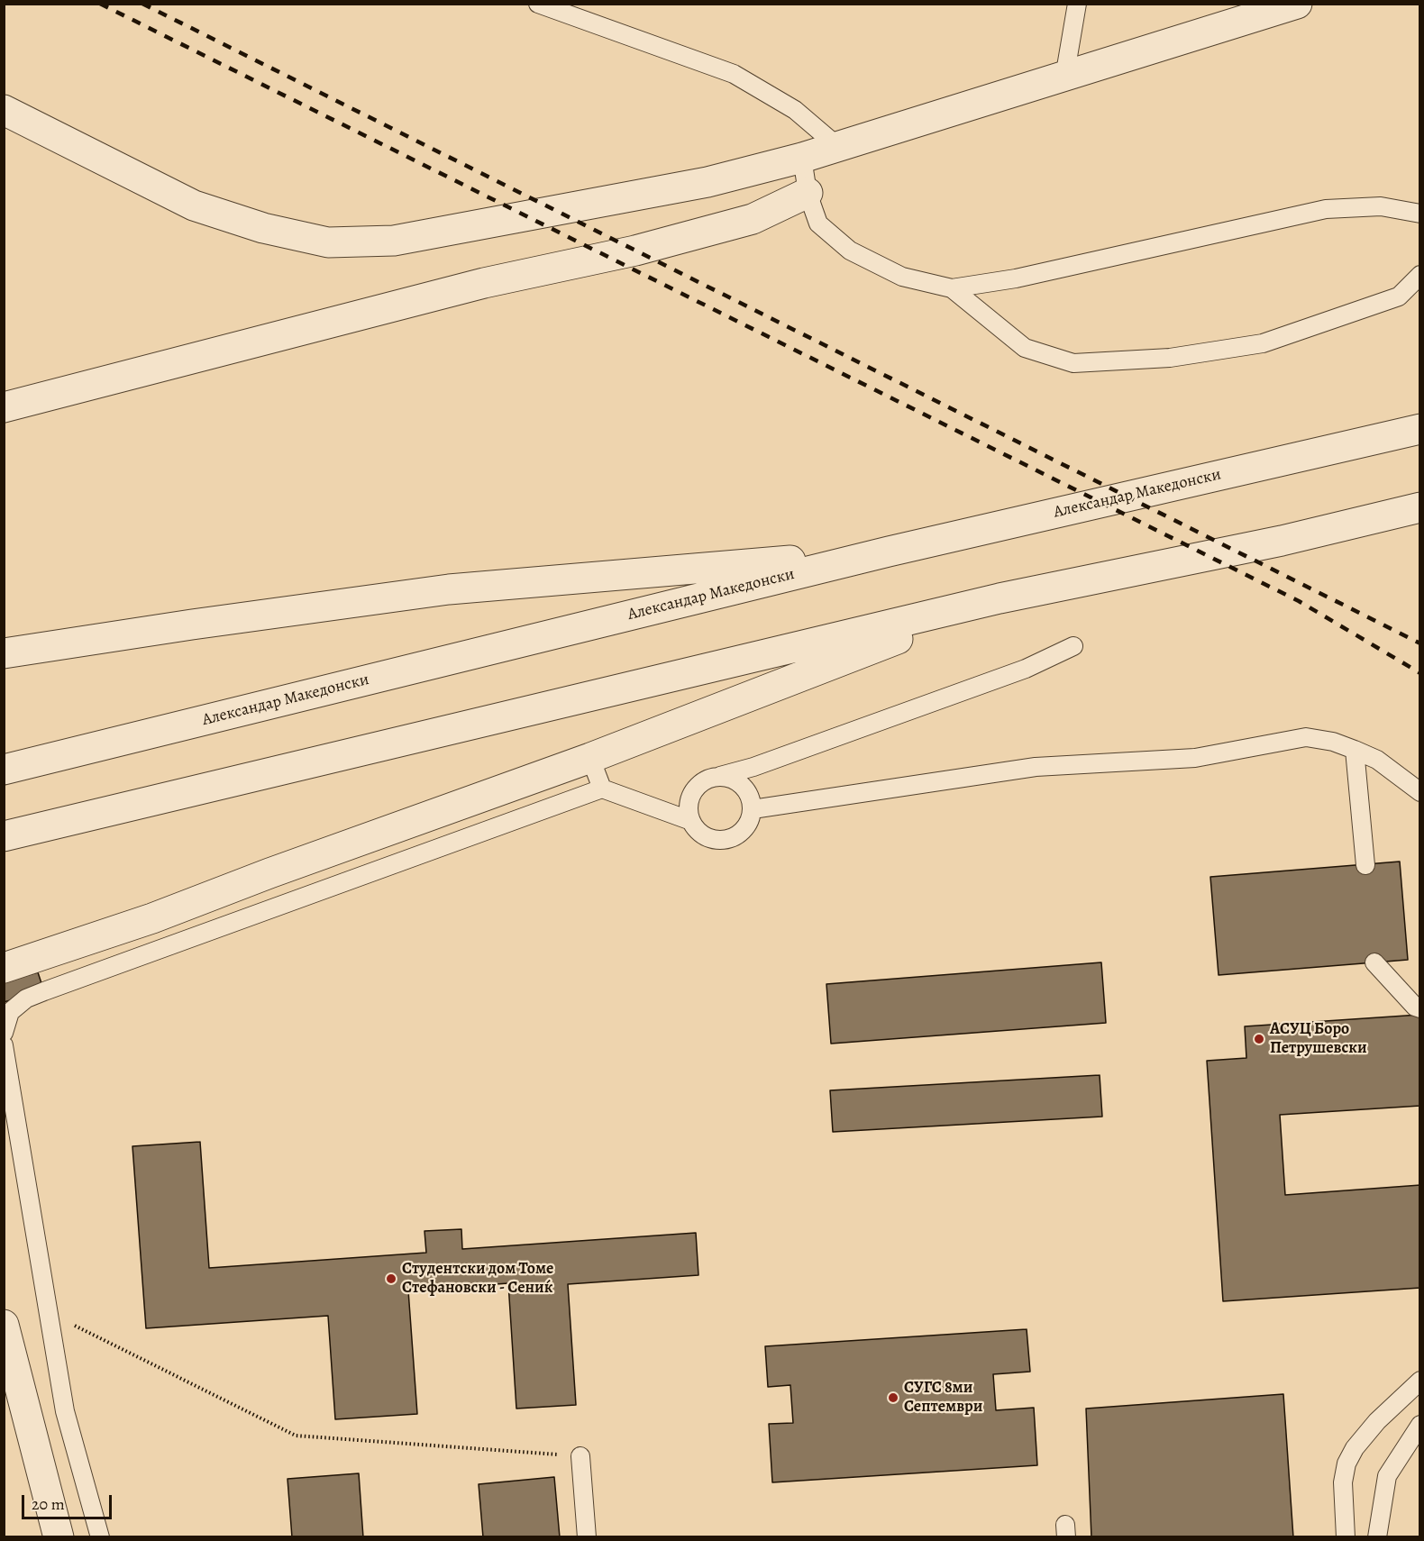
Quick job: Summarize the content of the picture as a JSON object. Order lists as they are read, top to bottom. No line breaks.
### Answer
{"streets":{"street":["Александар Македонски"]},"places":["АСУЦ Боро Петрушевски","Студентски дом Томе Стефановски - Сениќ","СУГС 8ми Септември"],"scale_bar":"20 m"}
